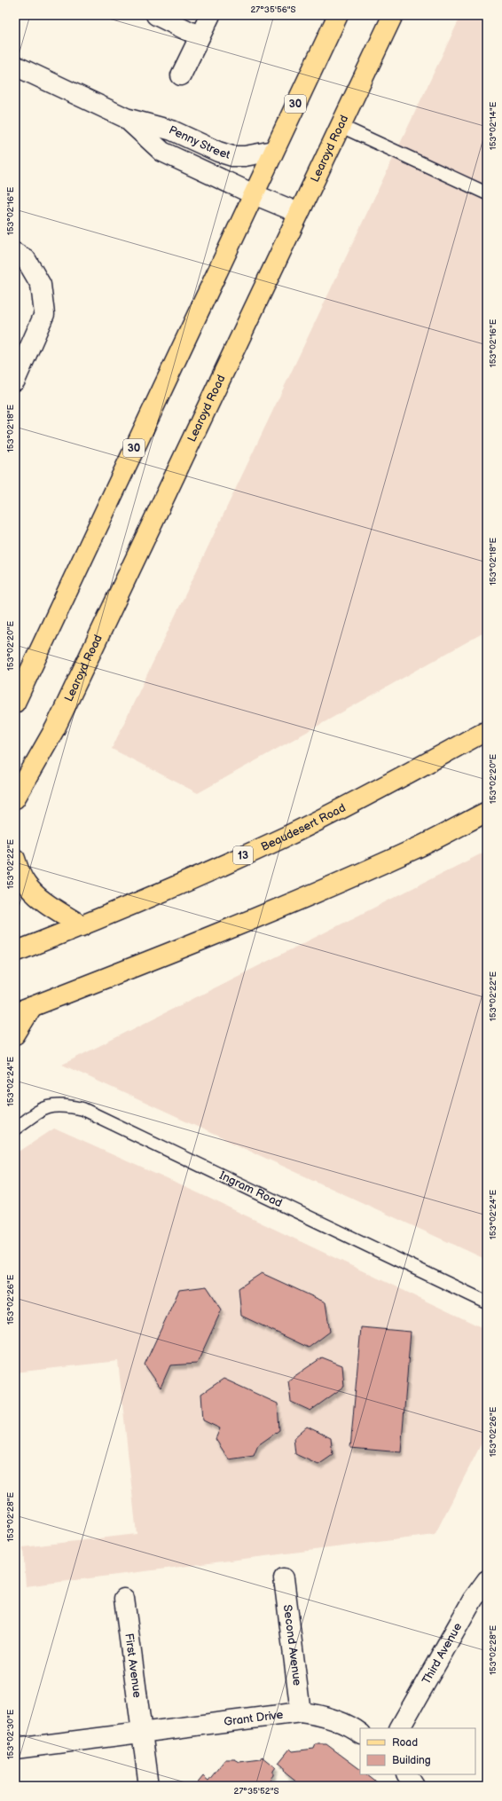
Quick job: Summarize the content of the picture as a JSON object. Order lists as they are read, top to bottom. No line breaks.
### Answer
{"streets":{"main road":["30","Learoyd Road","Beaudesert Road","13"],"street":["Penny Street","Second Avenue","Third Avenue","First Avenue","Grant Drive"],"lane":["Ingram Road"]},"crossings":[["30","Penny Street"],["Penny Street","Learoyd Road"],["Second Avenue","Grant Drive"],["First Avenue","Grant Drive"]],"legend":["Road","Building"],"coordinates":["27°35'56\"S","153°02'14\"E","153°02'16\"E","153°02'18\"E","153°02'20\"E","153°02'22\"E","153°02'24\"E","153°02'26\"E","153°02'28\"E","153°02'30\"E","27°35'52\"S"]}
